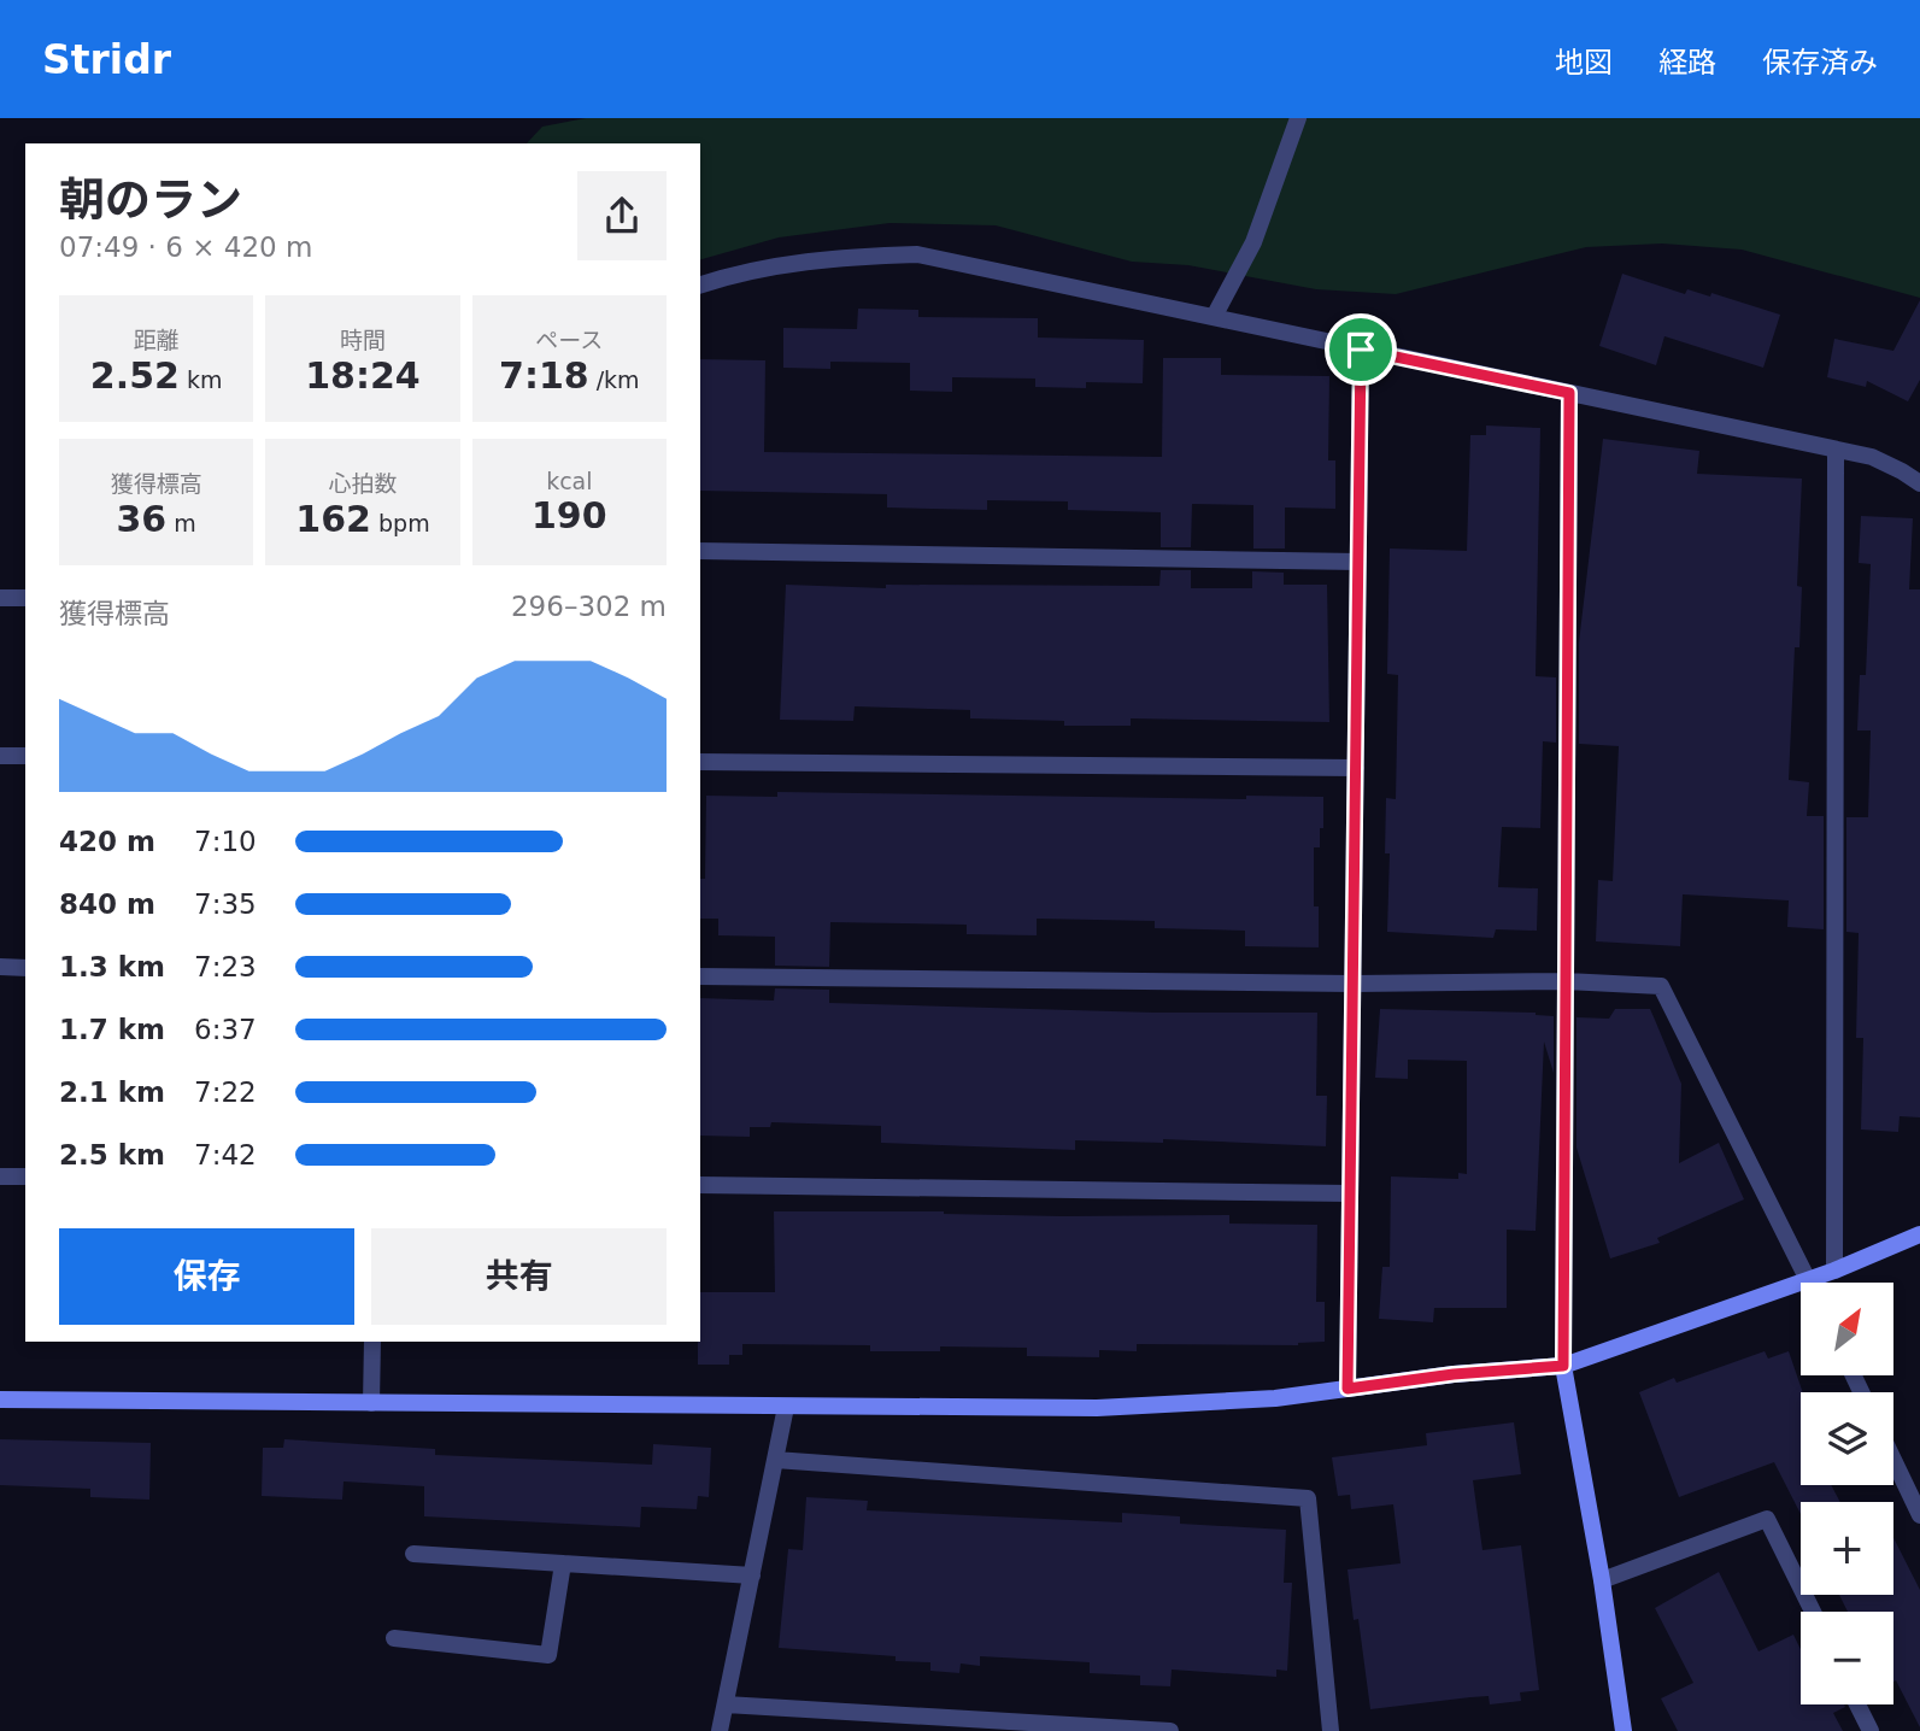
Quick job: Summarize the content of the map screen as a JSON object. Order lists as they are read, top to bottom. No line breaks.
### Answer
{"north":"top right","page":{"header":"Stridr","nav":["地図","経路","保存済み"],"heading":["朝のラン","07:49 · 6 × 420 m"],"stats":[["距離","2.52 km"],["時間","18:24"],["ペース","7:18 /km"],["獲得標高","36 m"],["心拍数","162 bpm"],["kcal","190"]],"chart":["獲得標高","296–302 m"],"list":[{"name":"420 m","note":"7:10"},{"name":"840 m","note":"7:35"},{"name":"1.3 km","note":"7:23"},{"name":"1.7 km","note":"6:37"},{"name":"2.1 km","note":"7:22"},{"name":"2.5 km","note":"7:42"}],"buttons":["保存","共有"],"map_buttons":["+","−"]}}
